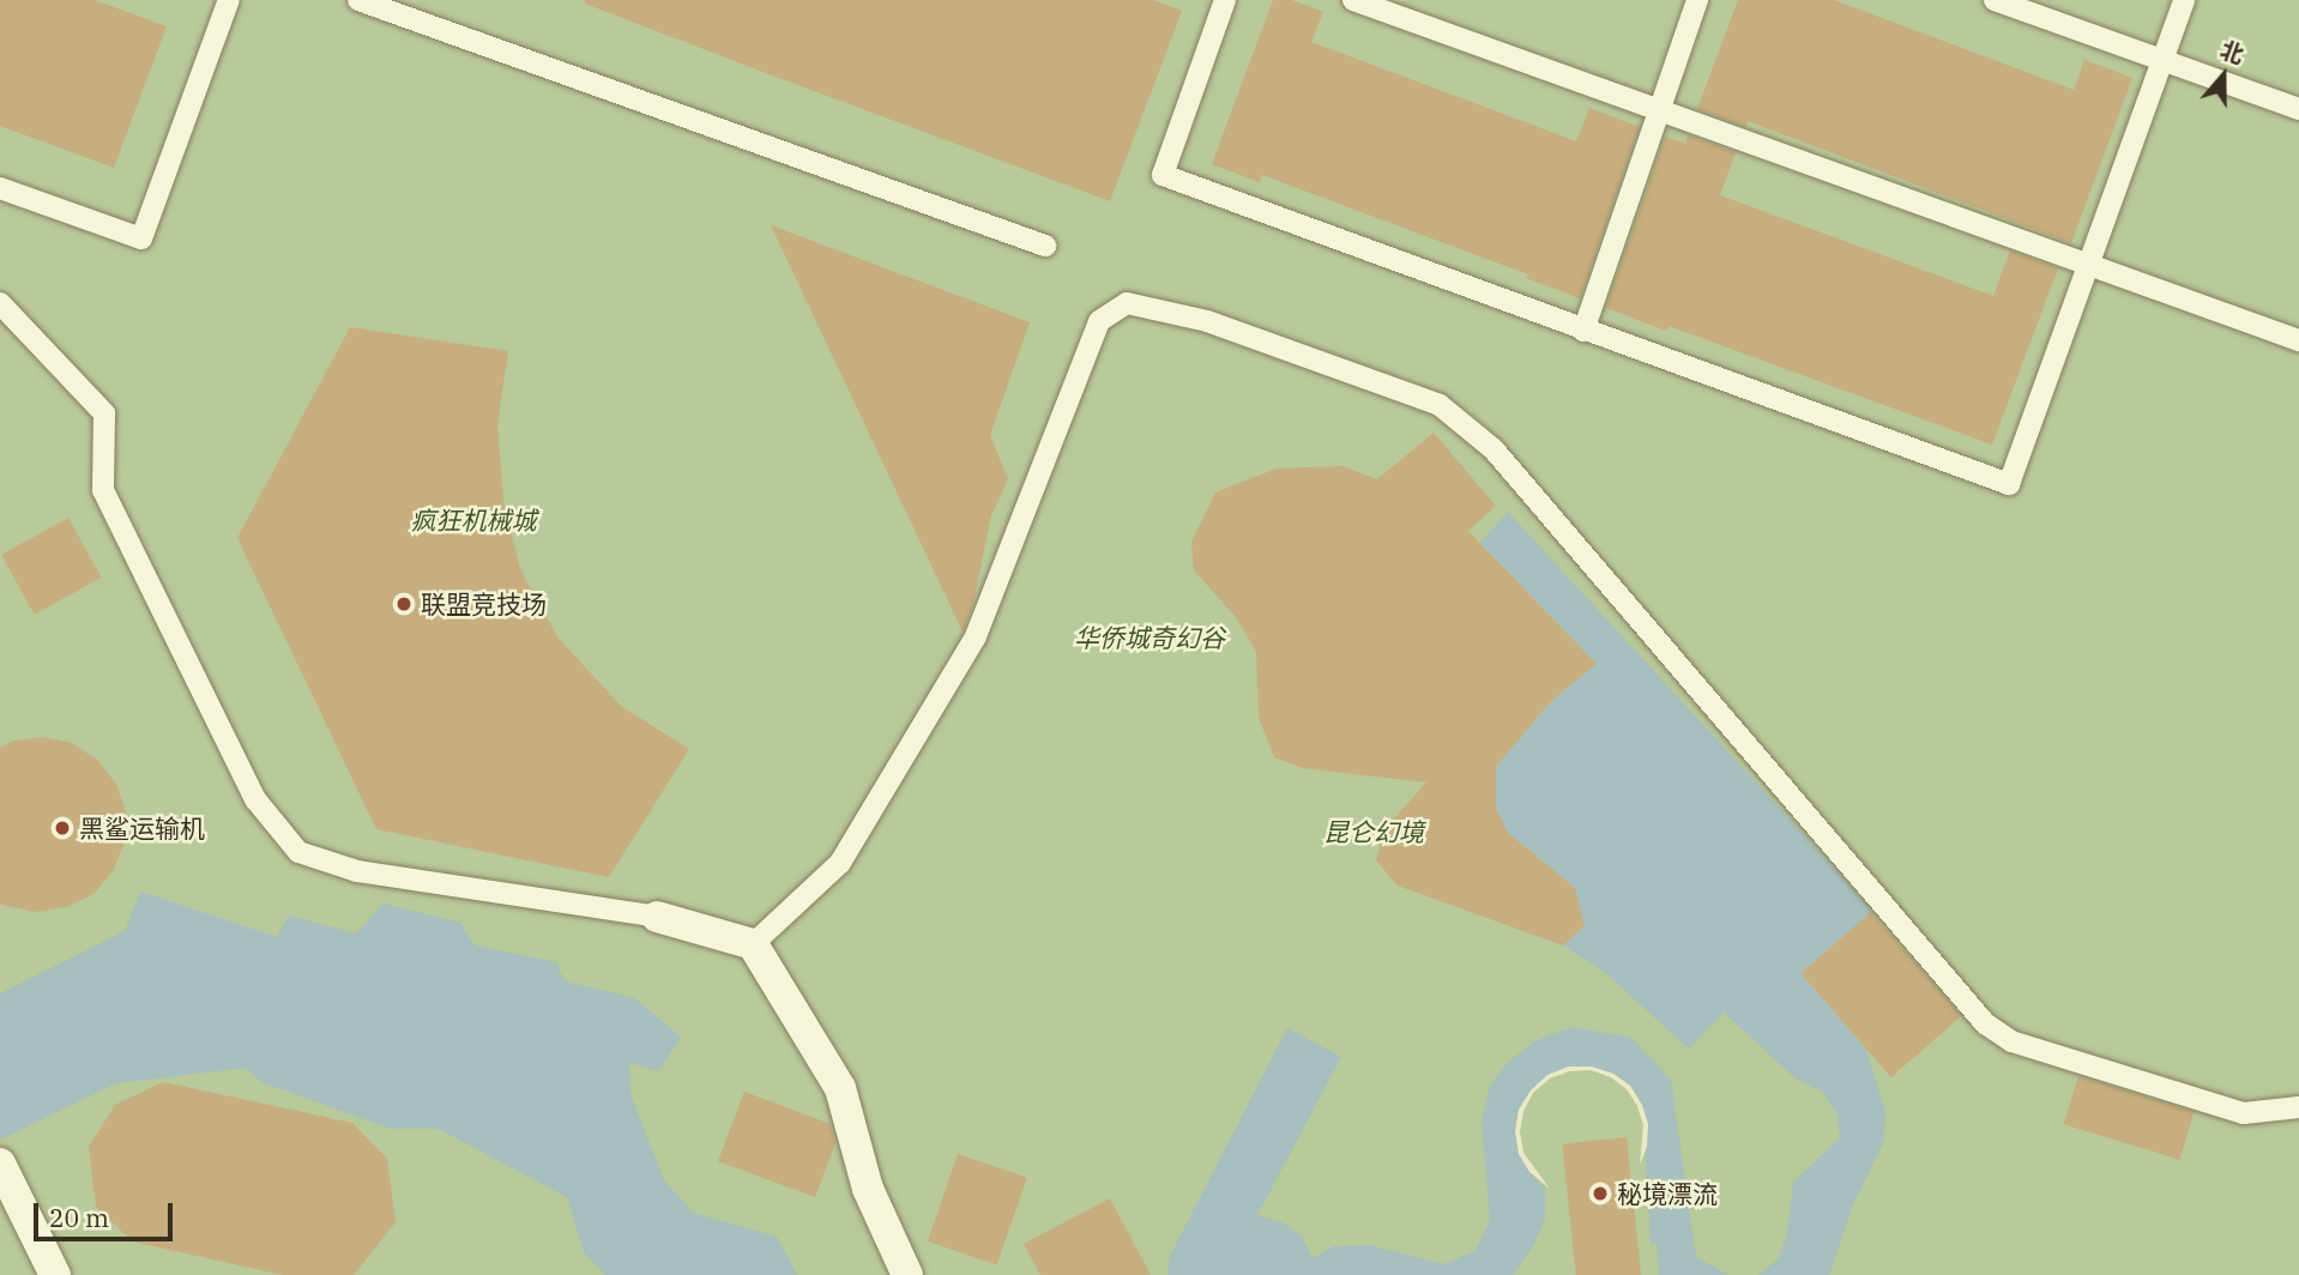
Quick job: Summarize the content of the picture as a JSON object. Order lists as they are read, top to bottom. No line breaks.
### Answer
{"parks":["疯狂机械城","华侨城奇幻谷","昆仑幻境"],"places":["联盟竞技场","黑鲨运输机","秘境漂流"],"scale_bar":"20 m","north":"top"}
